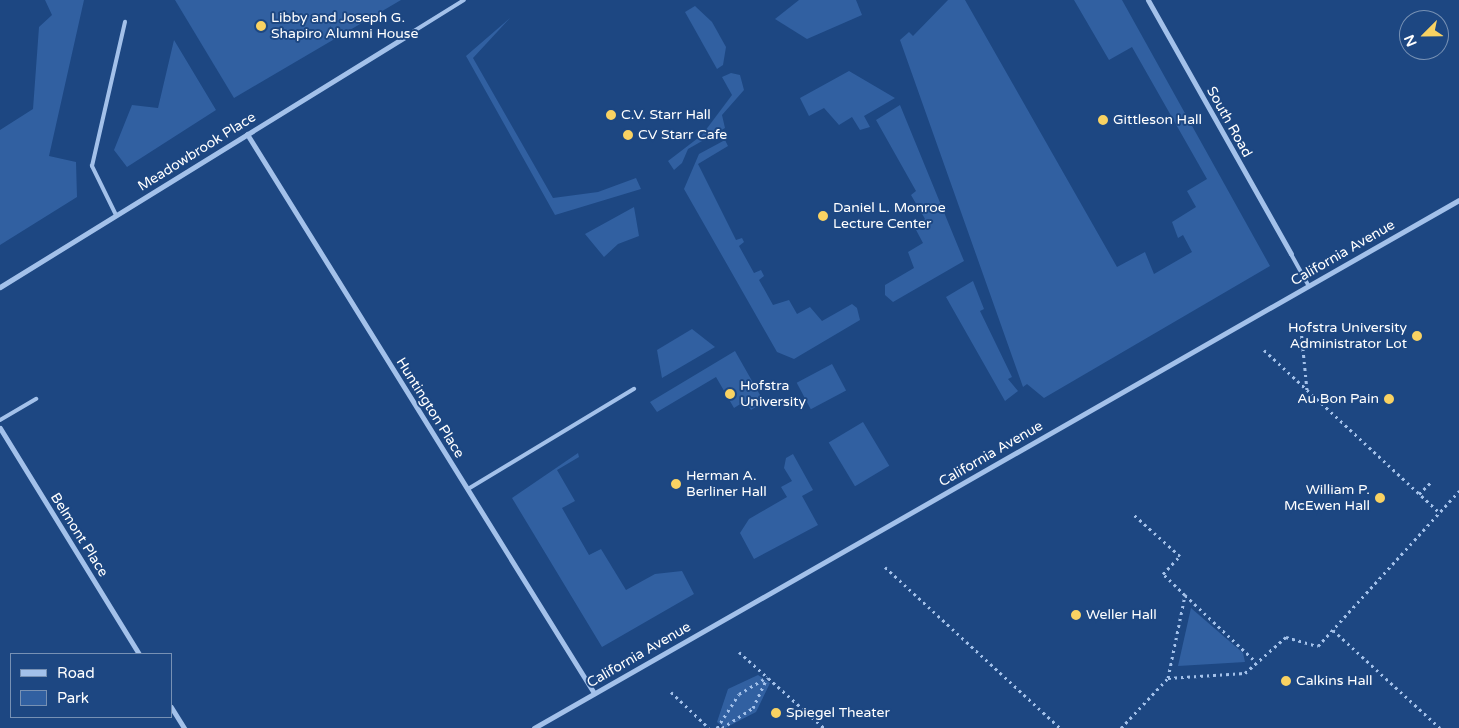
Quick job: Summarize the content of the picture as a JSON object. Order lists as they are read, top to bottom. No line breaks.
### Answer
{"streets":{"street":["South Road","Meadowbrook Place","California Avenue","Huntington Place","Belmont Place"]},"crossings":[["Meadowbrook Place","Huntington Place"],["California Avenue","Huntington Place"]],"places":["Libby and Joseph G. Shapiro Alumni House","C.V. Starr Hall","Gittleson Hall","CV Starr Cafe","Daniel L. Monroe Lecture Center","Hofstra University Administrator Lot","Hofstra University","Au Bon Pain","Herman A. Berliner Hall","William P. McEwen Hall","Weller Hall","Calkins Hall","Spiegel Theater"],"legend":["Road","Park"],"north":"bottom left"}
